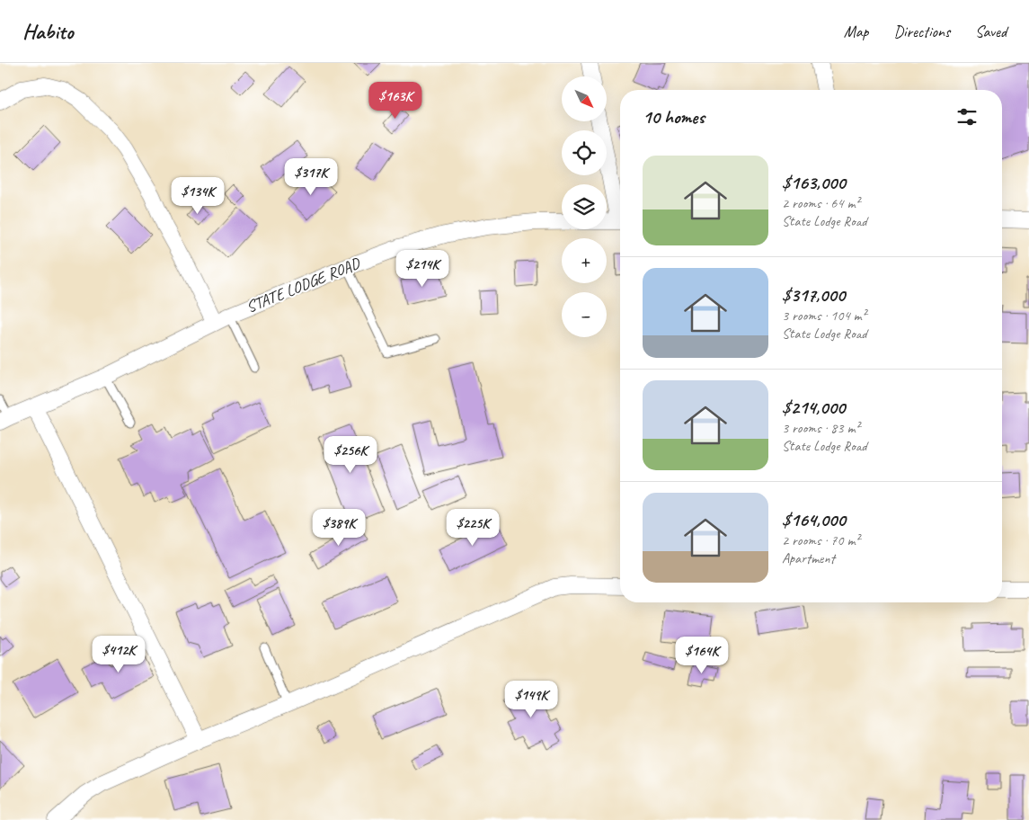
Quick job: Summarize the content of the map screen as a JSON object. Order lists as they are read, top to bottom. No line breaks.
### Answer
{"streets":{"street":["STATE LODGE ROAD"]},"north":"bottom right","page":{"header":"Habito","nav":["Map","Directions","Saved"],"map_buttons":["+","−"],"price":["$163K","$317K","$134K","$214K","$256K","$389K","$225K","$412K","$164K","$149K"],"heading":"10 homes","list":[{"name":"$163,000","note":"2 rooms · 64 m² · State Lodge Road"},{"name":"$317,000","note":"3 rooms · 104 m² · State Lodge Road"},{"name":"$214,000","note":"3 rooms · 83 m² · State Lodge Road"},{"name":"$164,000","note":"2 rooms · 70 m² · Apartment"}]}}
